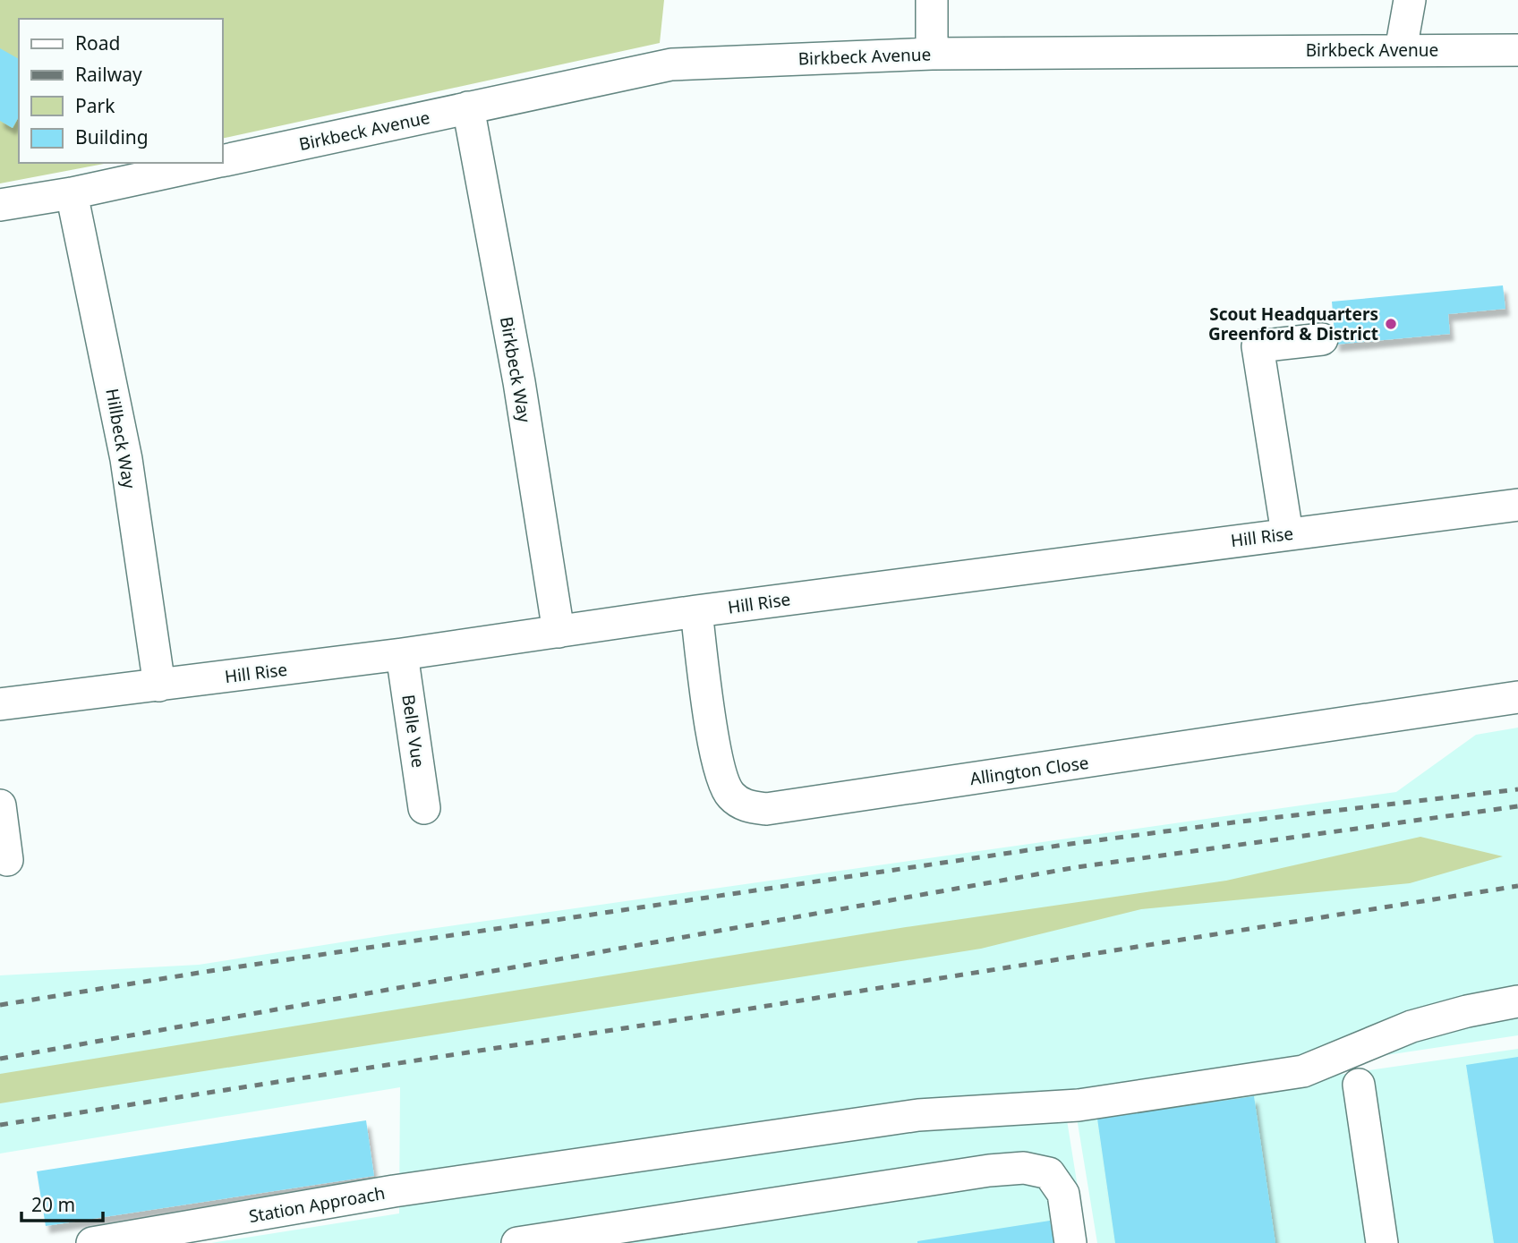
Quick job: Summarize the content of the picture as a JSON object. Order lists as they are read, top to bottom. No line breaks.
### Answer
{"streets":{"street":["Birkbeck Avenue","Birkbeck Way","Hillbeck Way","Hill Rise","Belle Vue","Allington Close","Station Approach"]},"crossings":[["Birkbeck Avenue","Birkbeck Way"],["Birkbeck Avenue","Hillbeck Way"],["Birkbeck Way","Hill Rise"],["Hillbeck Way","Hill Rise"],["Hill Rise","Belle Vue"],["Hill Rise","Allington Close"]],"places":["Scout Headquarters Greenford & District"],"legend":["Road","Railway","Park","Building"],"scale_bar":"20 m"}
